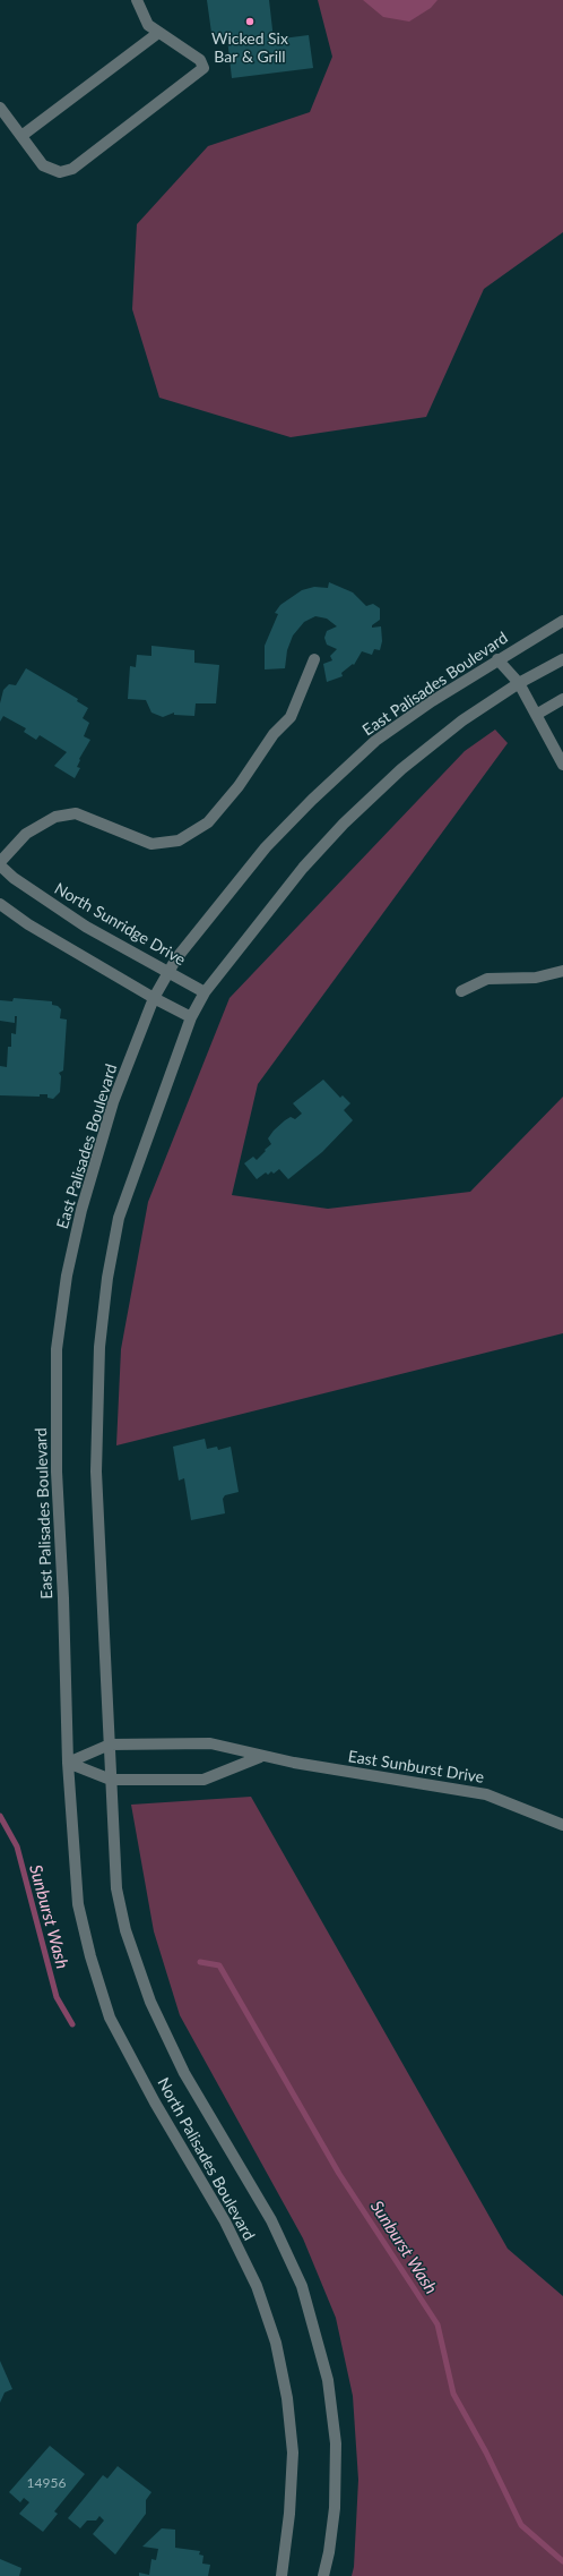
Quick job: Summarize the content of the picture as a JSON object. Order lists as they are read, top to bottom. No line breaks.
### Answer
{"streets":{"street":["East Palisades Boulevard","North Sunridge Drive","East Sunburst Drive","North Palisades Boulevard"]},"crossings":[["East Palisades Boulevard","North Sunridge Drive"],["East Palisades Boulevard","East Sunburst Drive"],["East Palisades Boulevard","North Palisades Boulevard"],["East Sunburst Drive","North Palisades Boulevard"]],"water":["Sunburst Wash"],"places":["Wicked Six Bar & Grill"],"house_numbers":["14956"]}
